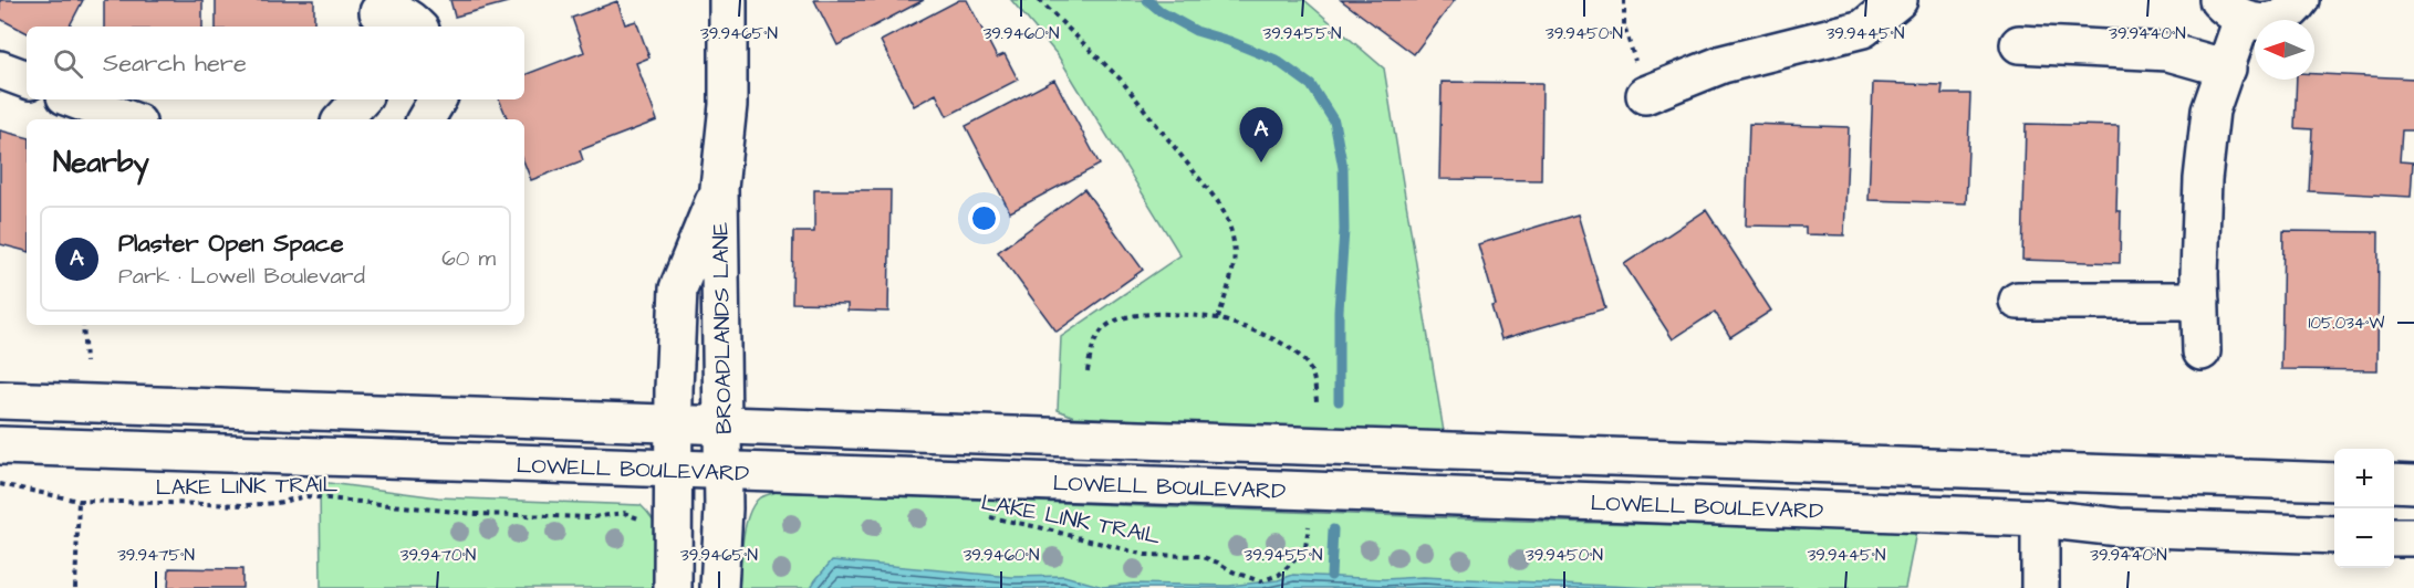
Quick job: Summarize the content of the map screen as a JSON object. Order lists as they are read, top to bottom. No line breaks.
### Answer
{"streets":{"main road":["BROADLANDS LANE","LOWELL BOULEVARD"],"path":["LAKE LINK TRAIL"]},"crossings":[["BROADLANDS LANE","LOWELL BOULEVARD"]],"north":"left","page":{"search":"Search here","pins":"A","heading":"Nearby","list":[{"mark":"A","name":"Plaster Open Space","note":"Park · Lowell Boulevard","value":"60 m"}],"map_buttons":["+","−"]},"coordinates":["39.9465°N","39.9460°N","39.9455°N","39.9450°N","39.9445°N","39.9440°N","105.034°W","39.9475°N","39.9470°N"]}
